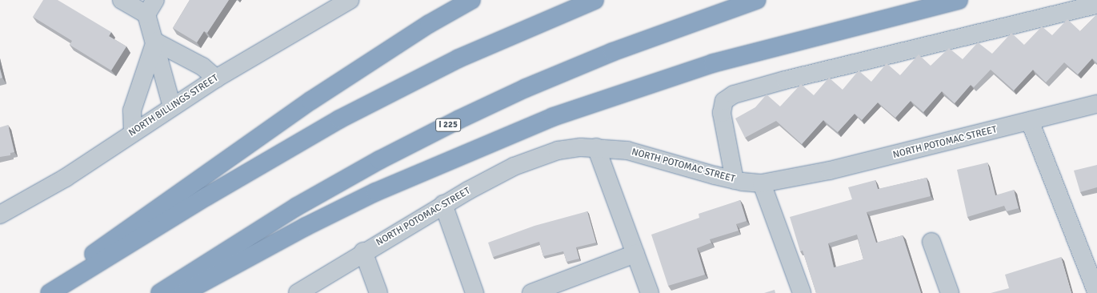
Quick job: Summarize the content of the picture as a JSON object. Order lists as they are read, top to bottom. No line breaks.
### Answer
{"streets":{"highway":["I 225"],"street":["NORTH BILLINGS STREET","NORTH POTOMAC STREET"]}}
